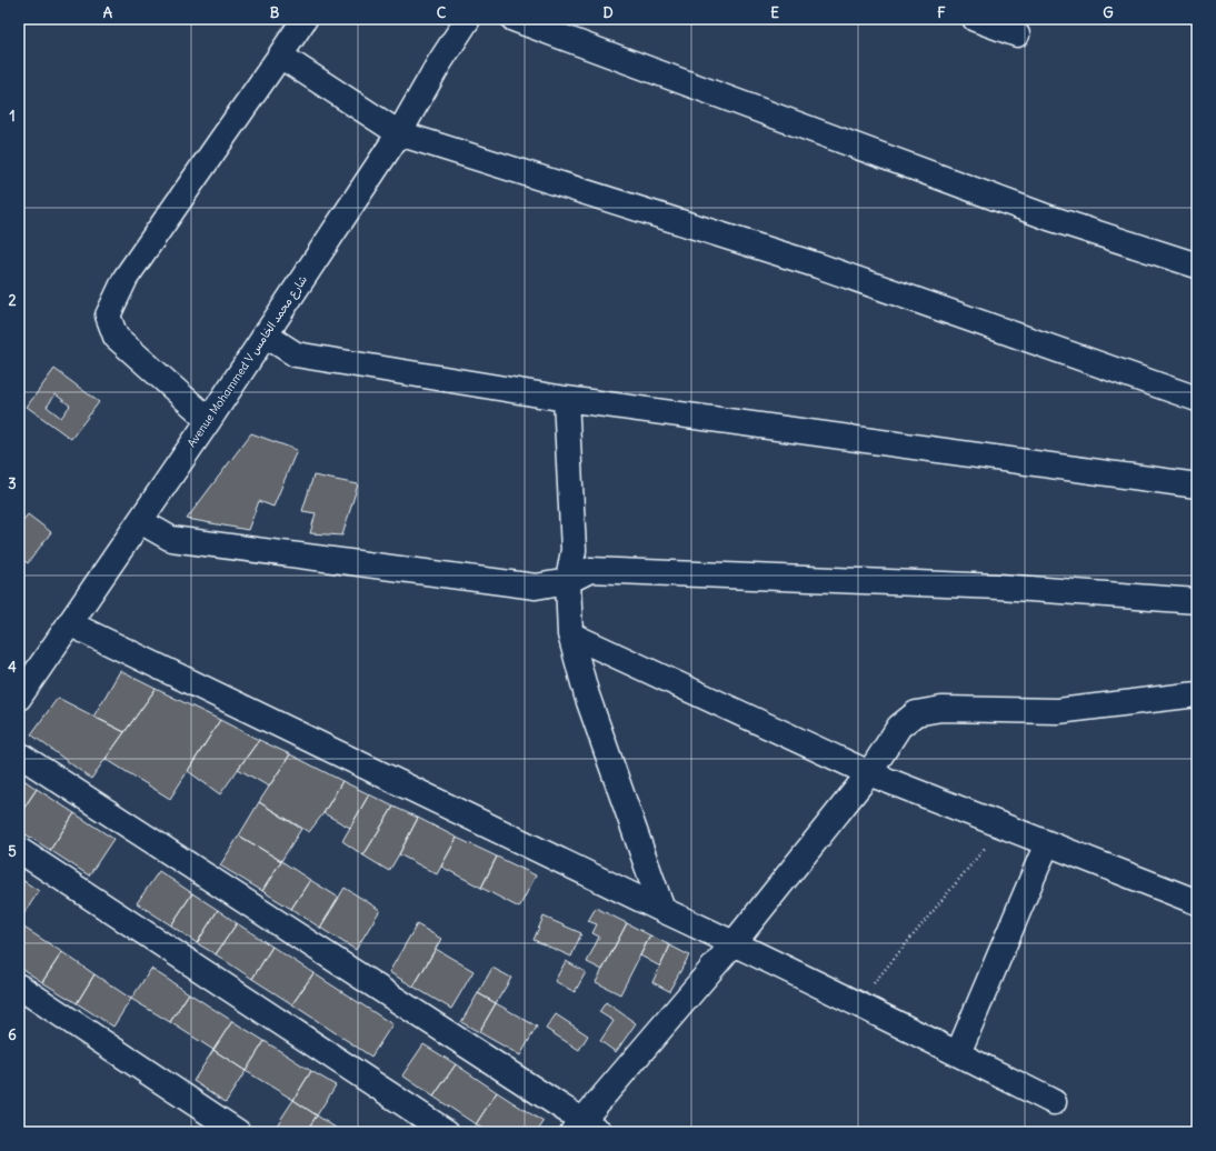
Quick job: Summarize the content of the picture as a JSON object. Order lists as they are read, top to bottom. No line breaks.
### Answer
{"streets":{"street":["Avenue Mohammed V شارع محمد الخامس"]},"grid":{"columns":["A","B","C","D","E","F","G"],"rows":["1","2","3","4","5","6"]}}
